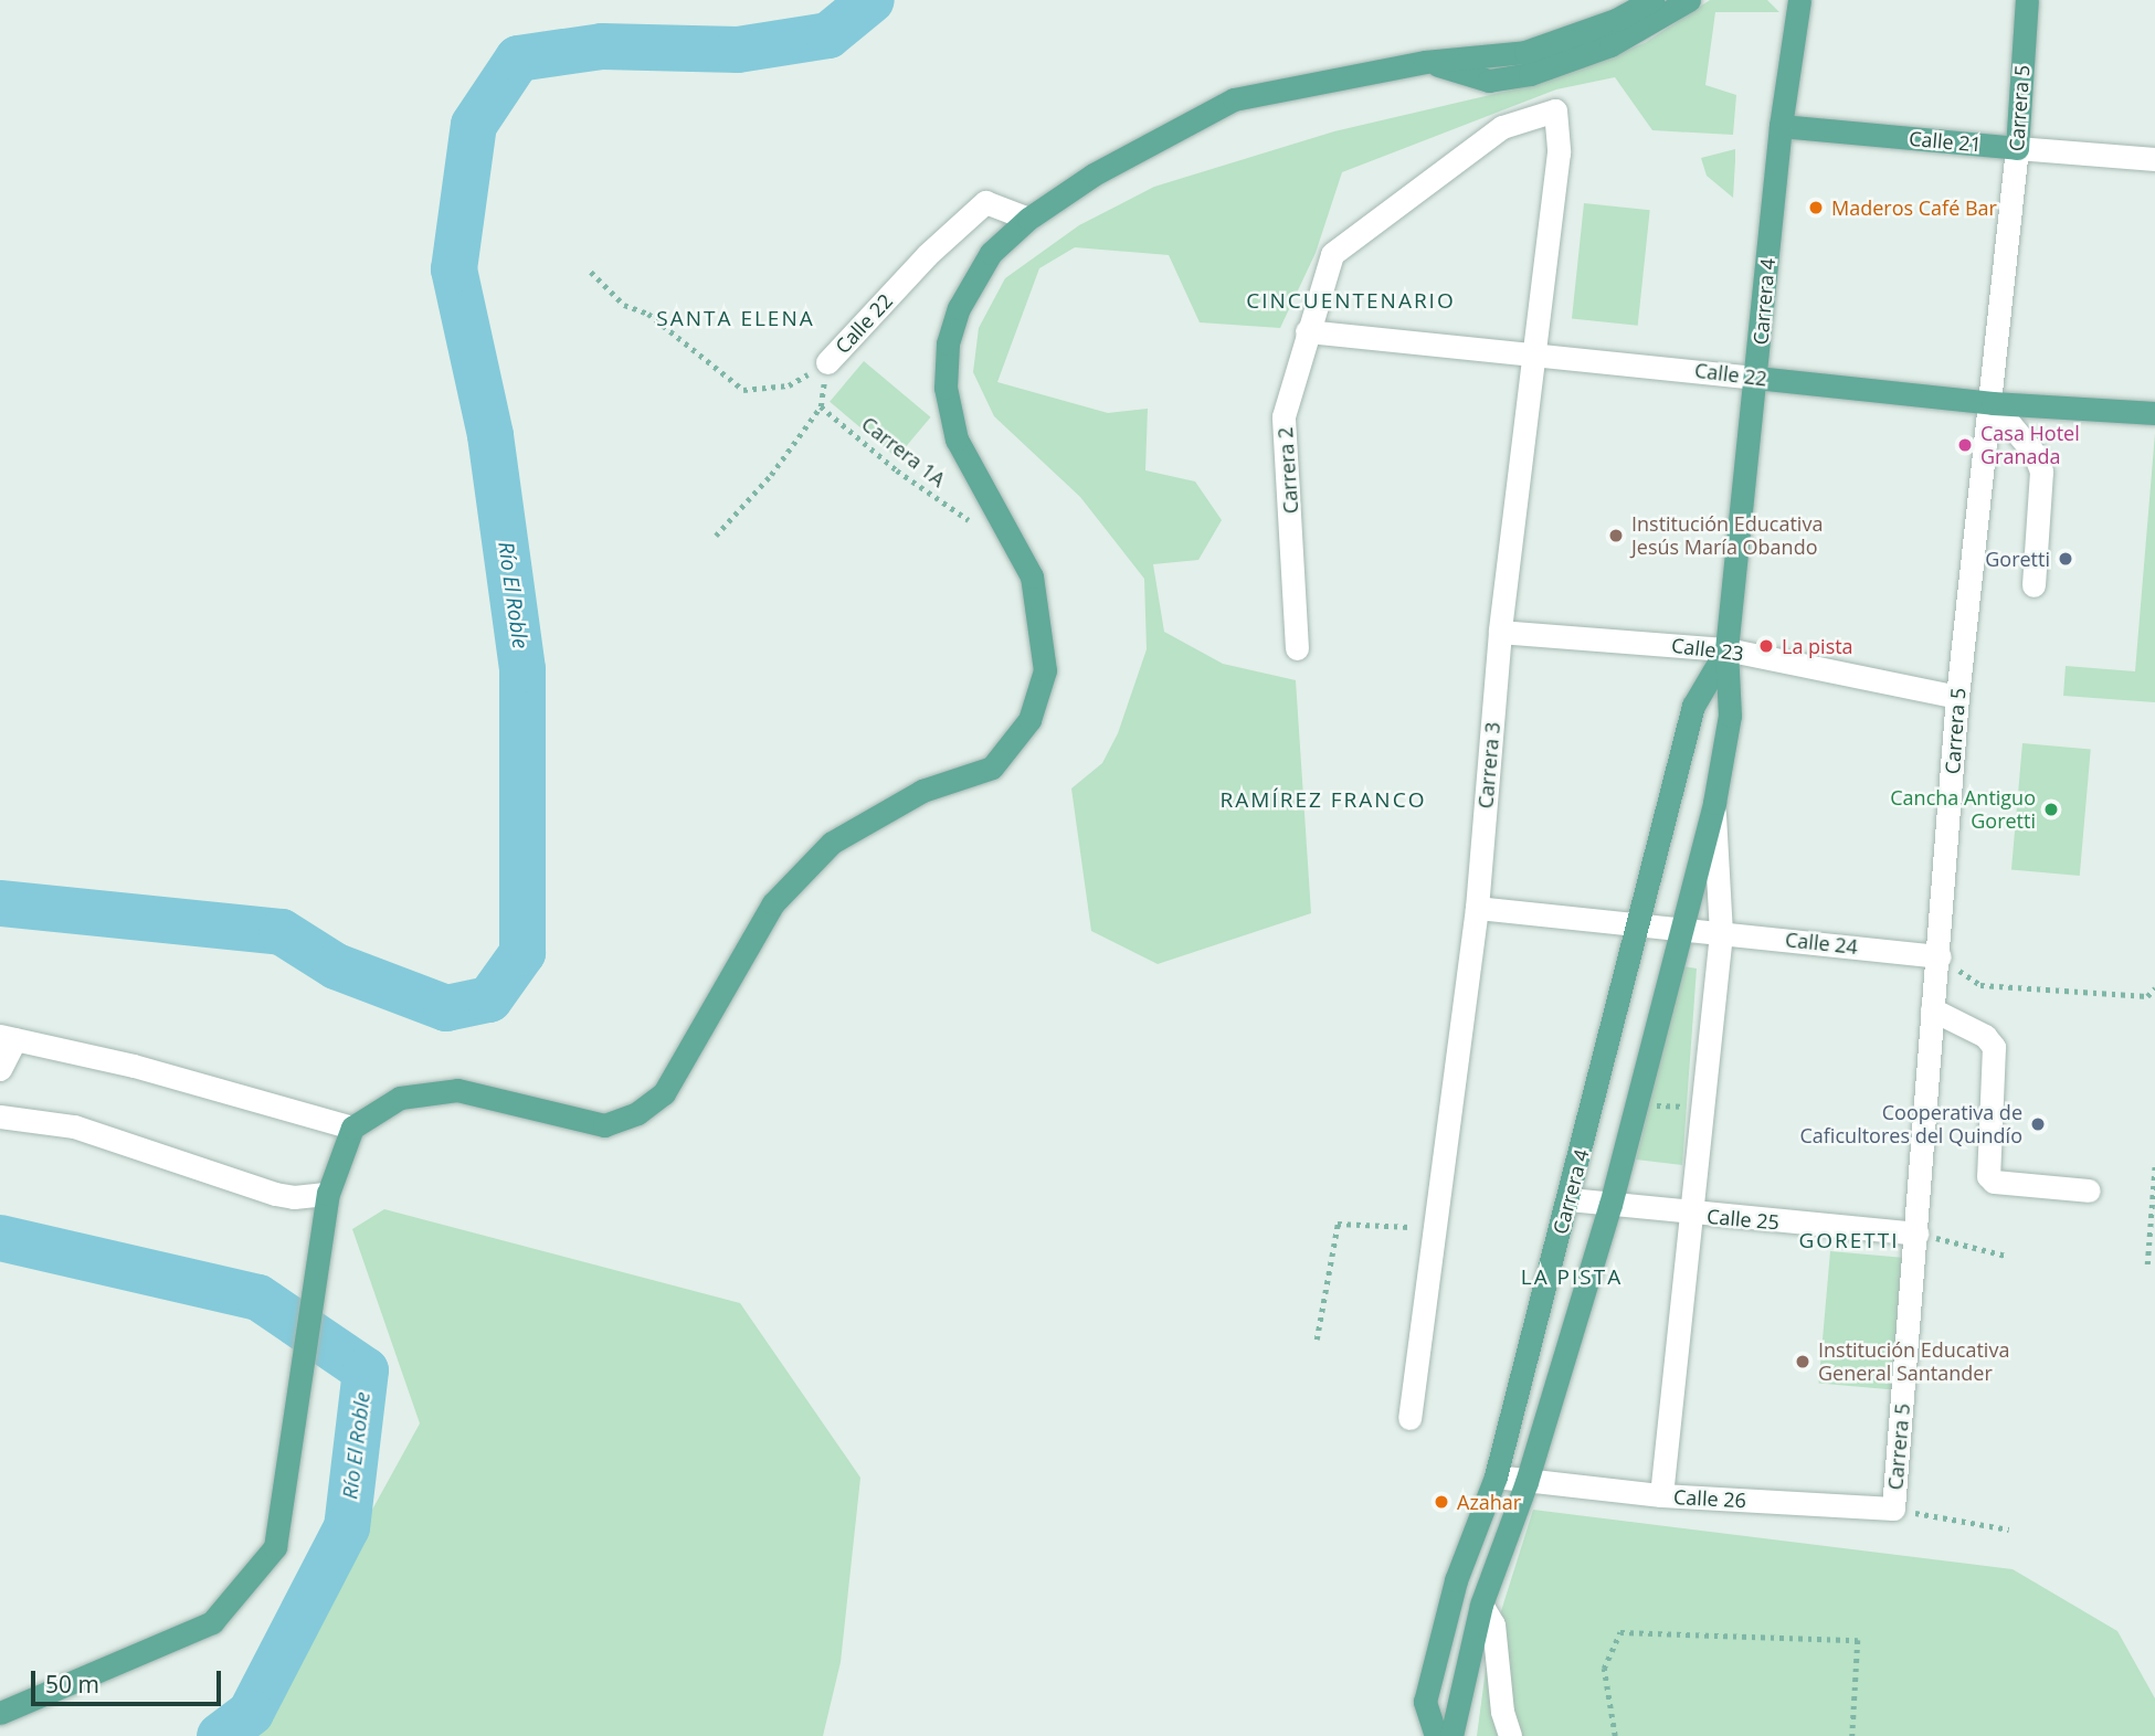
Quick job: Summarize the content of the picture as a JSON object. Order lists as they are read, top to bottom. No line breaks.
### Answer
{"streets":{"main road":["Carrera 5","Calle 21","Carrera 4","Calle 22"],"street":["Carrera 2","Calle 23","Carrera 3","Calle 24","Calle 25","Calle 26"],"path":["Carrera 1A"]},"crossings":[["Carrera 5","Calle 21"],["Carrera 5","Calle 22"],["Carrera 5","Calle 23"],["Carrera 5","Calle 24"],["Carrera 5","Calle 25"],["Carrera 5","Calle 26"],["Calle 21","Carrera 4"],["Carrera 4","Calle 22"],["Carrera 4","Calle 23"],["Carrera 4","Calle 24"],["Carrera 4","Calle 25"],["Carrera 4","Calle 26"],["Calle 22","Carrera 1A"],["Calle 22","Carrera 2"],["Calle 22","Carrera 3"],["Carrera 2","Carrera 3"],["Calle 23","Carrera 3"],["Carrera 3","Calle 24"]],"districts":["CINCUENTENARIO","SANTA ELENA","RAMÍREZ FRANCO","GORETTI","LA PISTA"],"water":["Río El Roble"],"places":["Maderos Café Bar","Casa Hotel Granada","Institución Educativa Jesús María Obando","Goretti","La pista","Cancha Antiguo Goretti","Cooperativa de Caficultores del Quindío","Institución Educativa General Santander","Azahar"],"scale_bar":"50 m"}
